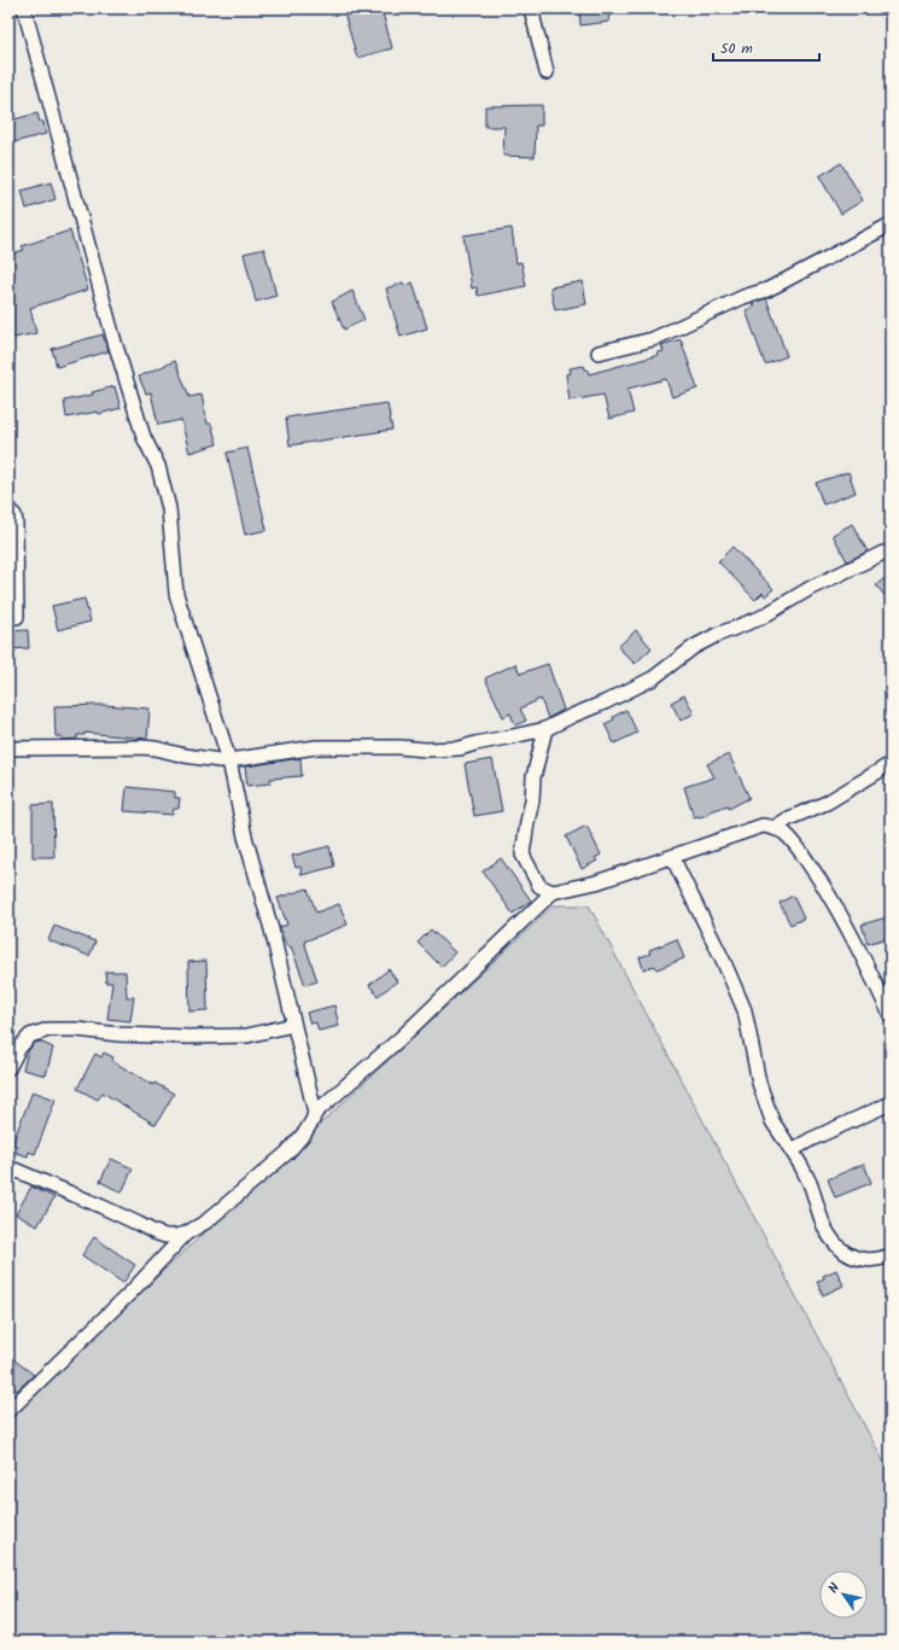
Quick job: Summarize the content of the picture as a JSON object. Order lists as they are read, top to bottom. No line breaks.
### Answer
{"scale_bar":"50 m","north":"top left"}
